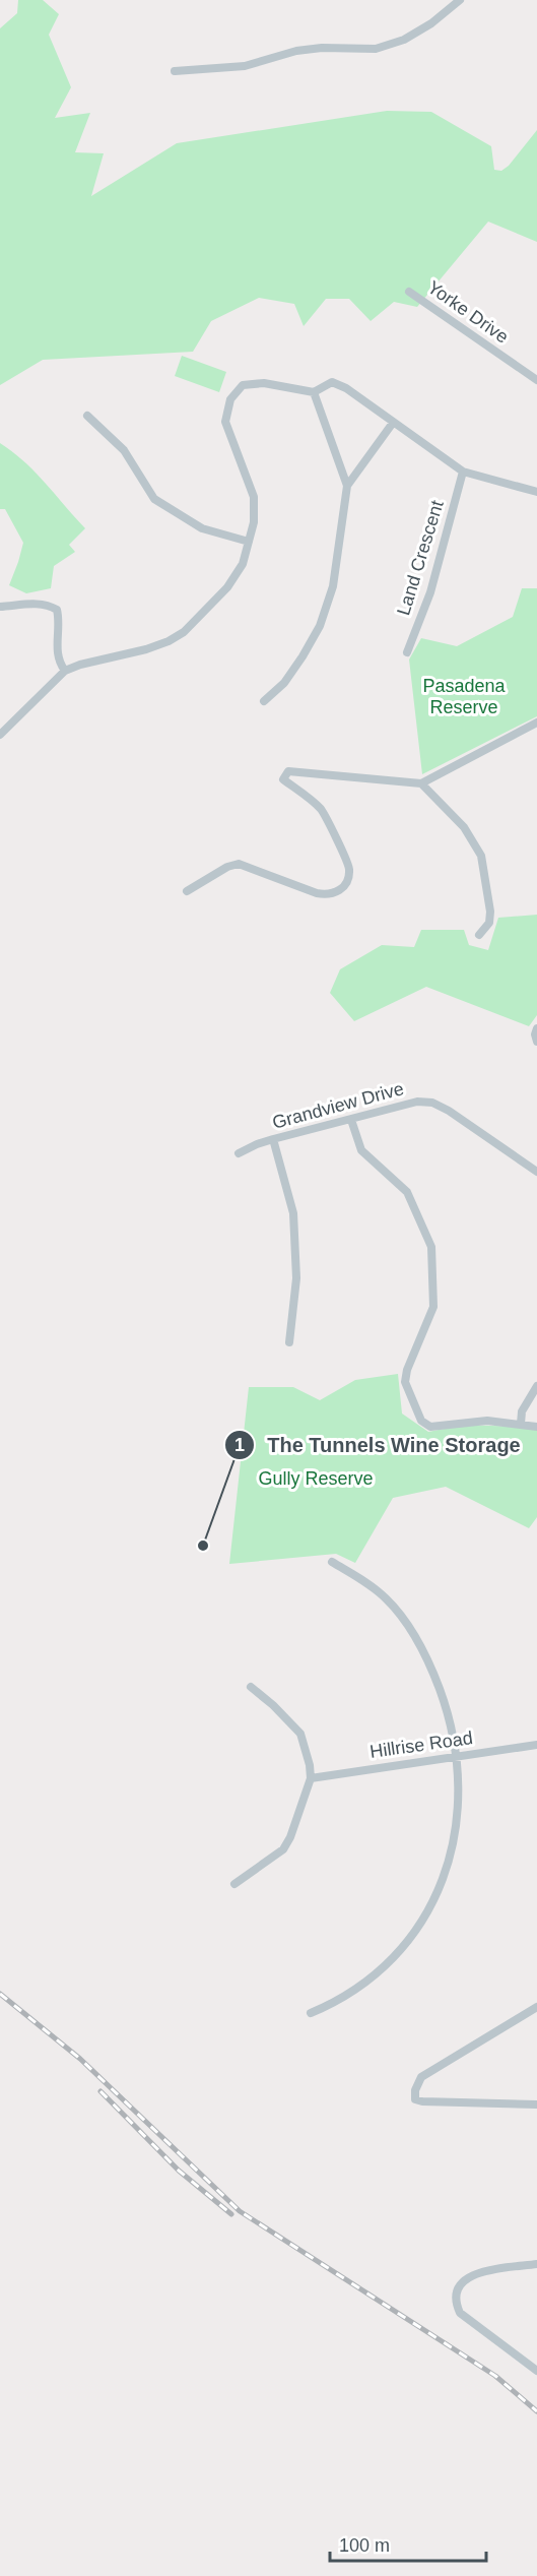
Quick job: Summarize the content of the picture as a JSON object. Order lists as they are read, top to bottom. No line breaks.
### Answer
{"streets":{"street":["Yorke Drive","Land Crescent","Grandview Drive","Hillrise Road"]},"parks":["Pasadena Reserve","Gully Reserve"],"places":["The Tunnels Wine Storage"],"scale_bar":"100 m"}
